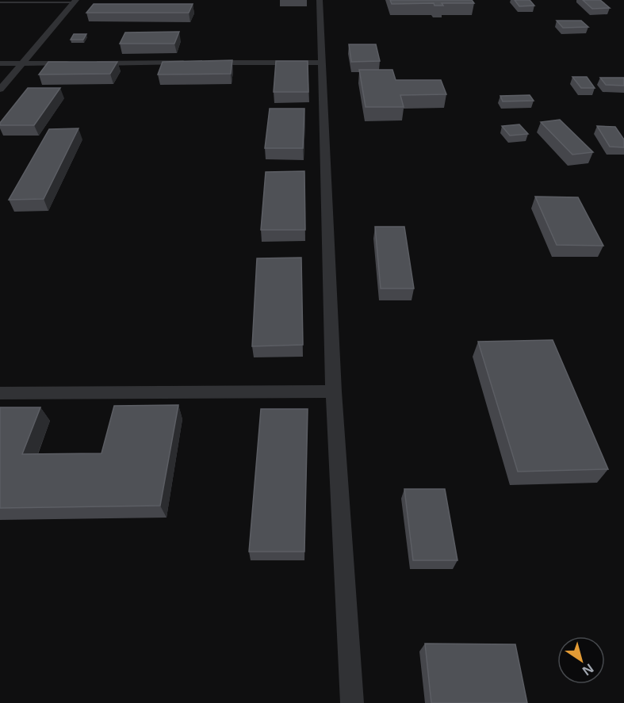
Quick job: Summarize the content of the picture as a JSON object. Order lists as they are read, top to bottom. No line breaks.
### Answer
{"north":"bottom right"}
